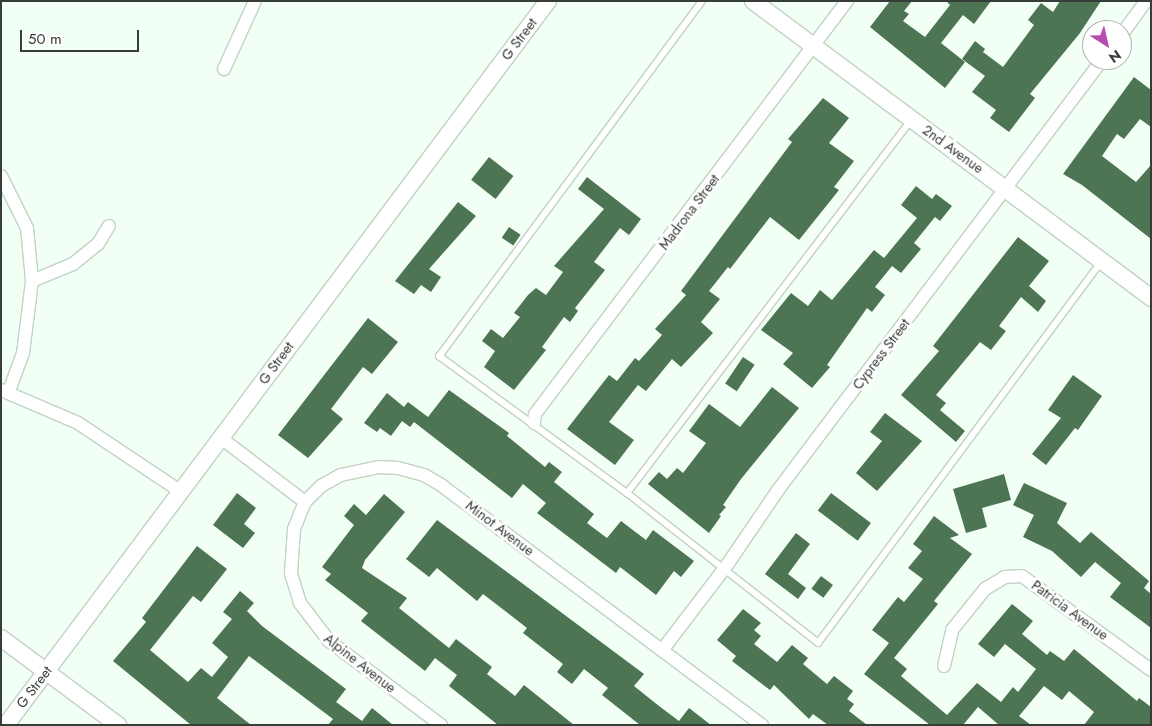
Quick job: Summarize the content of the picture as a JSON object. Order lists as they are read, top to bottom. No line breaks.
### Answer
{"streets":{"street":["G Street","2nd Avenue","Madrona Street","Cypress Street","Minot Avenue","Patricia Avenue","Alpine Avenue"]},"crossings":[["2nd Avenue","Madrona Street"],["2nd Avenue","Cypress Street"],["Cypress Street","Minot Avenue"],["Minot Avenue","Alpine Avenue"]],"scale_bar":"50 m","north":"bottom right"}
